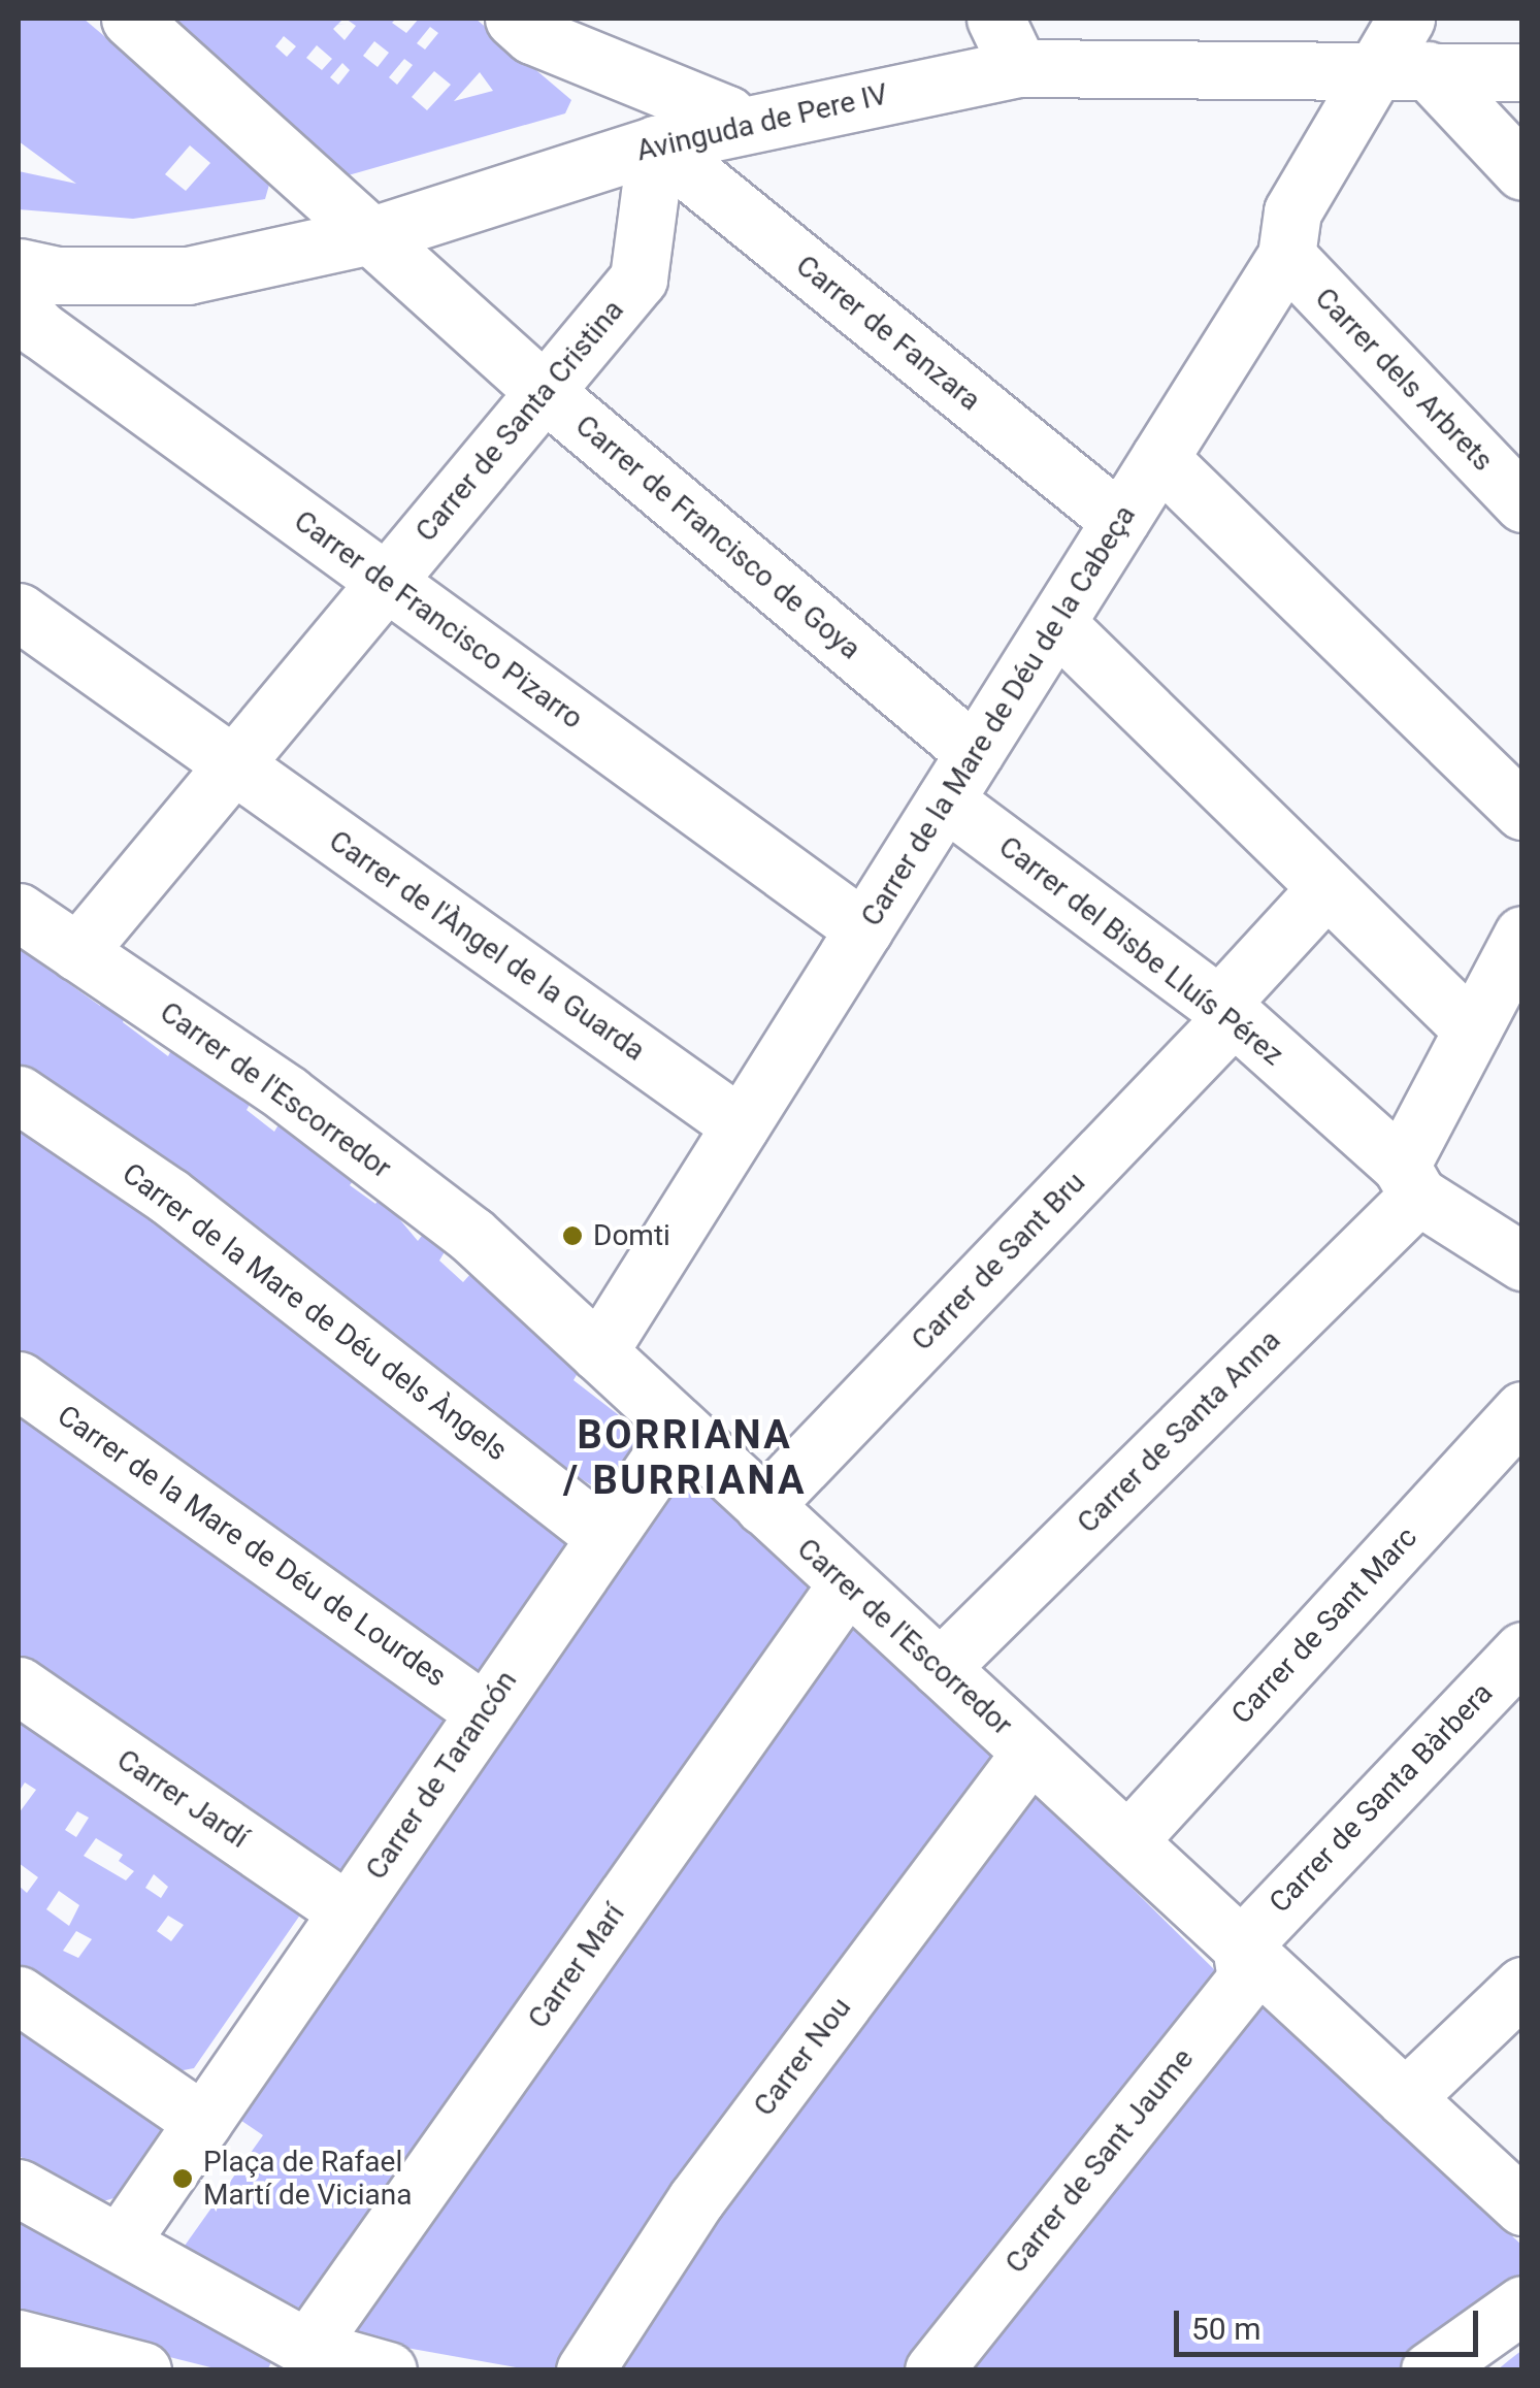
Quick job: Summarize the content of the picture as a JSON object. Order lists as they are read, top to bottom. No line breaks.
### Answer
{"streets":{"street":["Avinguda de Pere IV","Carrer de Fanzara","Carrer dels Arbrets","Carrer de Santa Cristina","Carrer de Francisco de Goya","Carrer de Francisco Pizarro","Carrer de la Mare de Déu de la Cabeça","Carrer de l'Àngel de la Guarda","Carrer del Bisbe Lluís Pérez","Carrer de l'Escorredor","Carrer de Sant Bru","Carrer de la Mare de Déu dels Àngels","Carrer de Santa Anna","Carrer de la Mare de Déu de Lourdes","Carrer de Sant Marc","Carrer de Tarancón","Carrer de Santa Bàrbera","Carrer Jardí","Carrer Marí","Carrer Nou","Carrer de Sant Jaume"]},"crossings":[["Avinguda de Pere IV","Carrer de Fanzara"],["Avinguda de Pere IV","Carrer de Santa Cristina"],["Avinguda de Pere IV","Carrer de Francisco de Goya"],["Avinguda de Pere IV","Carrer de la Mare de Déu de la Cabeça"],["Carrer de Fanzara","Carrer de Santa Cristina"],["Carrer de Fanzara","Carrer de la Mare de Déu de la Cabeça"],["Carrer dels Arbrets","Carrer de la Mare de Déu de la Cabeça"],["Carrer de Santa Cristina","Carrer de Francisco de Goya"],["Carrer de Santa Cristina","Carrer de Francisco Pizarro"],["Carrer de Santa Cristina","Carrer de l'Àngel de la Guarda"],["Carrer de Santa Cristina","Carrer de l'Escorredor"],["Carrer de Francisco de Goya","Carrer de la Mare de Déu de la Cabeça"],["Carrer de Francisco Pizarro","Carrer de la Mare de Déu de la Cabeça"],["Carrer de la Mare de Déu de la Cabeça","Carrer de l'Àngel de la Guarda"],["Carrer de la Mare de Déu de la Cabeça","Carrer del Bisbe Lluís Pérez"],["Carrer de la Mare de Déu de la Cabeça","Carrer de l'Escorredor"],["Carrer del Bisbe Lluís Pérez","Carrer de Sant Bru"],["Carrer del Bisbe Lluís Pérez","Carrer de Santa Anna"],["Carrer de l'Escorredor","Carrer de Sant Bru"],["Carrer de l'Escorredor","Carrer de Santa Anna"],["Carrer de l'Escorredor","Carrer de Sant Marc"],["Carrer de l'Escorredor","Carrer de Tarancón"],["Carrer de l'Escorredor","Carrer de Santa Bàrbera"],["Carrer de l'Escorredor","Carrer Marí"],["Carrer de l'Escorredor","Carrer Nou"],["Carrer de l'Escorredor","Carrer de Sant Jaume"],["Carrer de la Mare de Déu dels Àngels","Carrer de Tarancón"],["Carrer de la Mare de Déu de Lourdes","Carrer de Tarancón"],["Carrer de Tarancón","Carrer Jardí"],["Carrer de Santa Bàrbera","Carrer de Sant Jaume"]],"districts":["BORRIANA / BURRIANA"],"places":["Domti","Plaça de Rafael Martí de Viciana"],"scale_bar":"50 m"}
